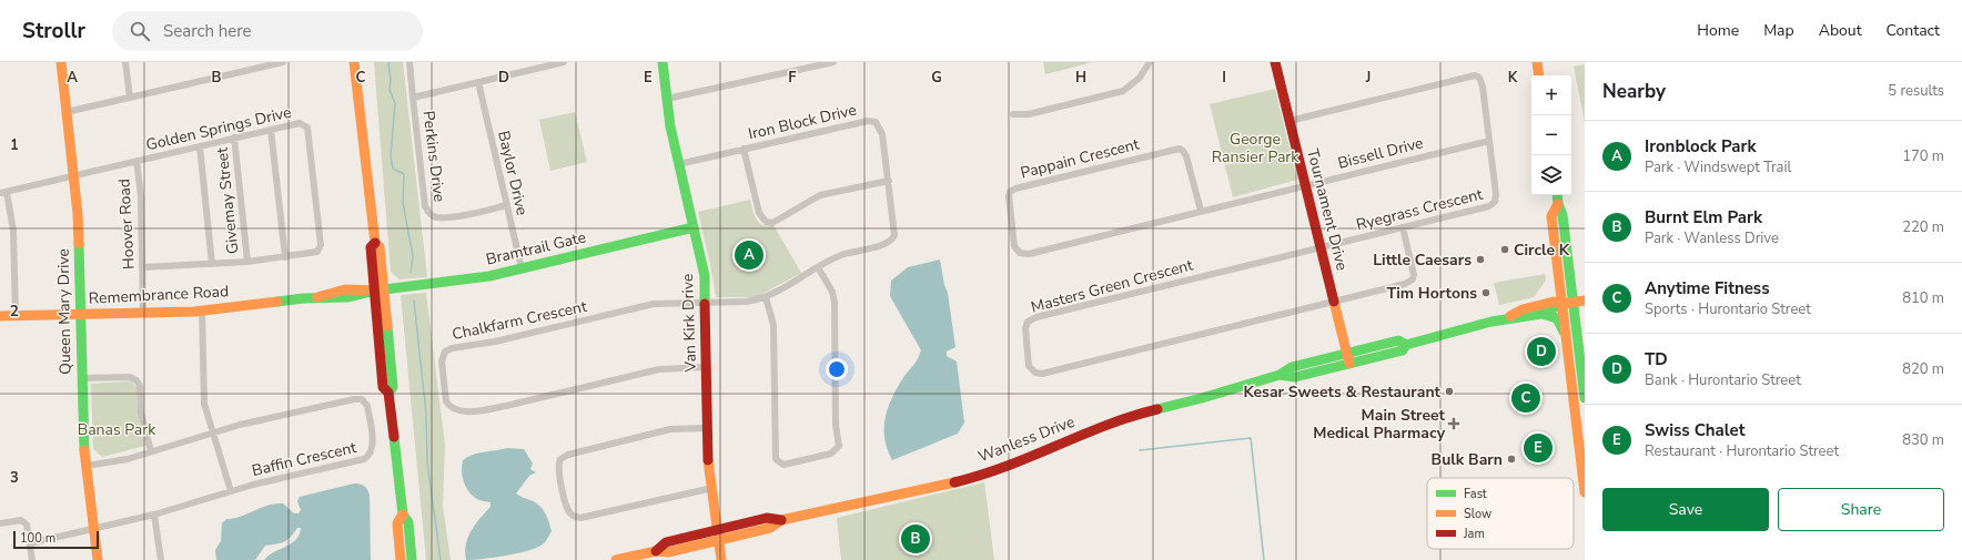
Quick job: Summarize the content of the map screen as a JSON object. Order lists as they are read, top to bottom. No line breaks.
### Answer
{"streets":{"main road":["Tournament Drive","Bramtrail Gate","Remembrance Road","Queen Mary Drive","Van Kirk Drive","Wanless Drive"],"street":["Iron Block Drive","Golden Springs Drive","Bissell Drive","Perkins Drive","Pappain Crescent","Baylor Drive","Givemay Street","Ryegrass Crescent","Hoover Road","Masters Green Crescent","Chalkfarm Crescent","Baffin Crescent"]},"crossings":[["Iron Block Drive","Chalkfarm Crescent"],["Iron Block Drive","Van Kirk Drive"],["Golden Springs Drive","Givemay Street"],["Golden Springs Drive","Hoover Road"],["Golden Springs Drive","Queen Mary Drive"],["Bissell Drive","Pappain Crescent"],["Bissell Drive","Tournament Drive"],["Bissell Drive","Ryegrass Crescent"],["Perkins Drive","Baylor Drive"],["Baylor Drive","Bramtrail Gate"],["Tournament Drive","Ryegrass Crescent"],["Tournament Drive","Masters Green Crescent"],["Tournament Drive","Wanless Drive"],["Ryegrass Crescent","Masters Green Crescent"],["Hoover Road","Remembrance Road"],["Bramtrail Gate","Remembrance Road"],["Bramtrail Gate","Van Kirk Drive"],["Remembrance Road","Queen Mary Drive"],["Queen Mary Drive","Baffin Crescent"],["Chalkfarm Crescent","Van Kirk Drive"],["Van Kirk Drive","Wanless Drive"]],"parks":["George Ransier Park","Banas Park"],"places":{"other":["Circle K","Little Caesars","Tim Hortons","Kesar Sweets & Restaurant","Bulk Barn"],"health":["Main Street Medical Pharmacy"]},"legend":["Fast","Slow","Jam"],"scale_bar":"100 m","page":{"header":"Strollr","search":"Search here","nav":["Home","Map","About","Contact"],"heading":["Nearby","5 results"],"map_buttons":["+","−"],"list":[{"mark":"A","name":"Ironblock Park","note":"Park · Windswept Trail","value":"170 m"},{"mark":"B","name":"Burnt Elm Park","note":"Park · Wanless Drive","value":"220 m"},{"mark":"C","name":"Anytime Fitness","note":"Sports · Hurontario Street","value":"810 m"},{"mark":"D","name":"TD","note":"Bank · Hurontario Street","value":"820 m"},{"mark":"E","name":"Swiss Chalet","note":"Restaurant · Hurontario Street","value":"830 m"}],"pins":["A","D","C","E","B"],"buttons":["Save","Share"],"scale":"100 m"},"grid":{"columns":["A","B","C","D","E","F","G","H","I","J","K"],"rows":["1","2","3"]}}
